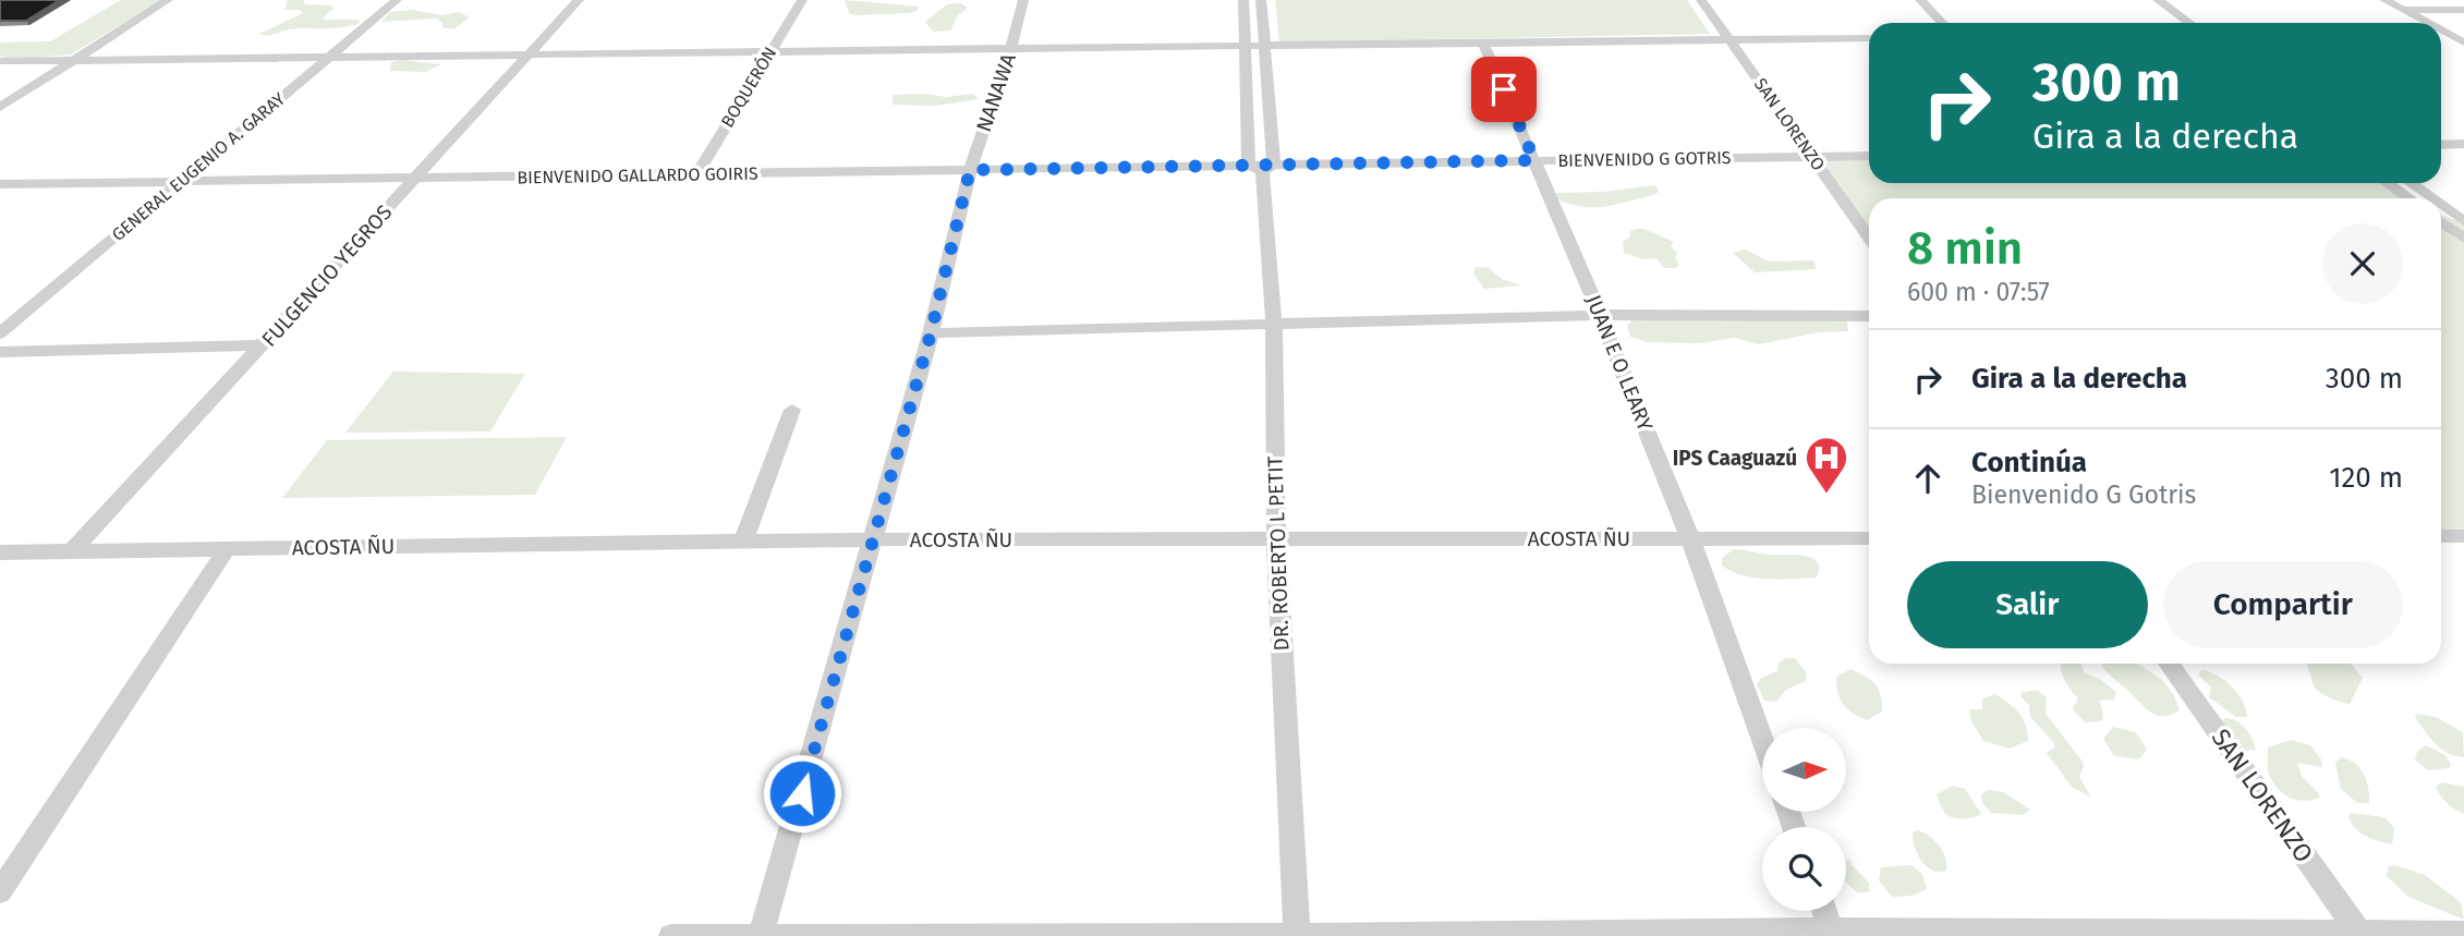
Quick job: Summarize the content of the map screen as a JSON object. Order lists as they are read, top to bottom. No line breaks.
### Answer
{"streets":{"street":["BOQUERÓN","NANAWA","SAN LORENZO","BIENVENIDO G GOTRIS","GENERAL EUGENIO A. GARAY","BIENVENIDO GALLARDO GOIRIS","FULGENCIO YEGROS","JUAN E O LEARY","ACOSTA ÑU","DR. ROBERTO L PETIT"]},"crossings":[["BOQUERÓN","BIENVENIDO GALLARDO GOIRIS"],["NANAWA","BIENVENIDO GALLARDO GOIRIS"],["NANAWA","ACOSTA ÑU"],["SAN LORENZO","BIENVENIDO G GOTRIS"],["BIENVENIDO G GOTRIS","BIENVENIDO GALLARDO GOIRIS"],["BIENVENIDO G GOTRIS","JUAN E O LEARY"],["BIENVENIDO G GOTRIS","DR. ROBERTO L PETIT"],["GENERAL EUGENIO A. GARAY","BIENVENIDO GALLARDO GOIRIS"],["BIENVENIDO GALLARDO GOIRIS","FULGENCIO YEGROS"],["BIENVENIDO GALLARDO GOIRIS","DR. ROBERTO L PETIT"],["FULGENCIO YEGROS","ACOSTA ÑU"],["JUAN E O LEARY","ACOSTA ÑU"],["ACOSTA ÑU","DR. ROBERTO L PETIT"]],"places":{"hospital":["IPS Caaguazú"]},"north":"right","page":{"turn":["300 m","Gira a la derecha"],"heading":["8 min","600 m · 07:57"],"list":[{"name":"Gira a la derecha","value":"300 m"},{"name":"Continúa","note":"Bienvenido G Gotris","value":"120 m"}],"buttons":["Salir","Compartir"]}}
